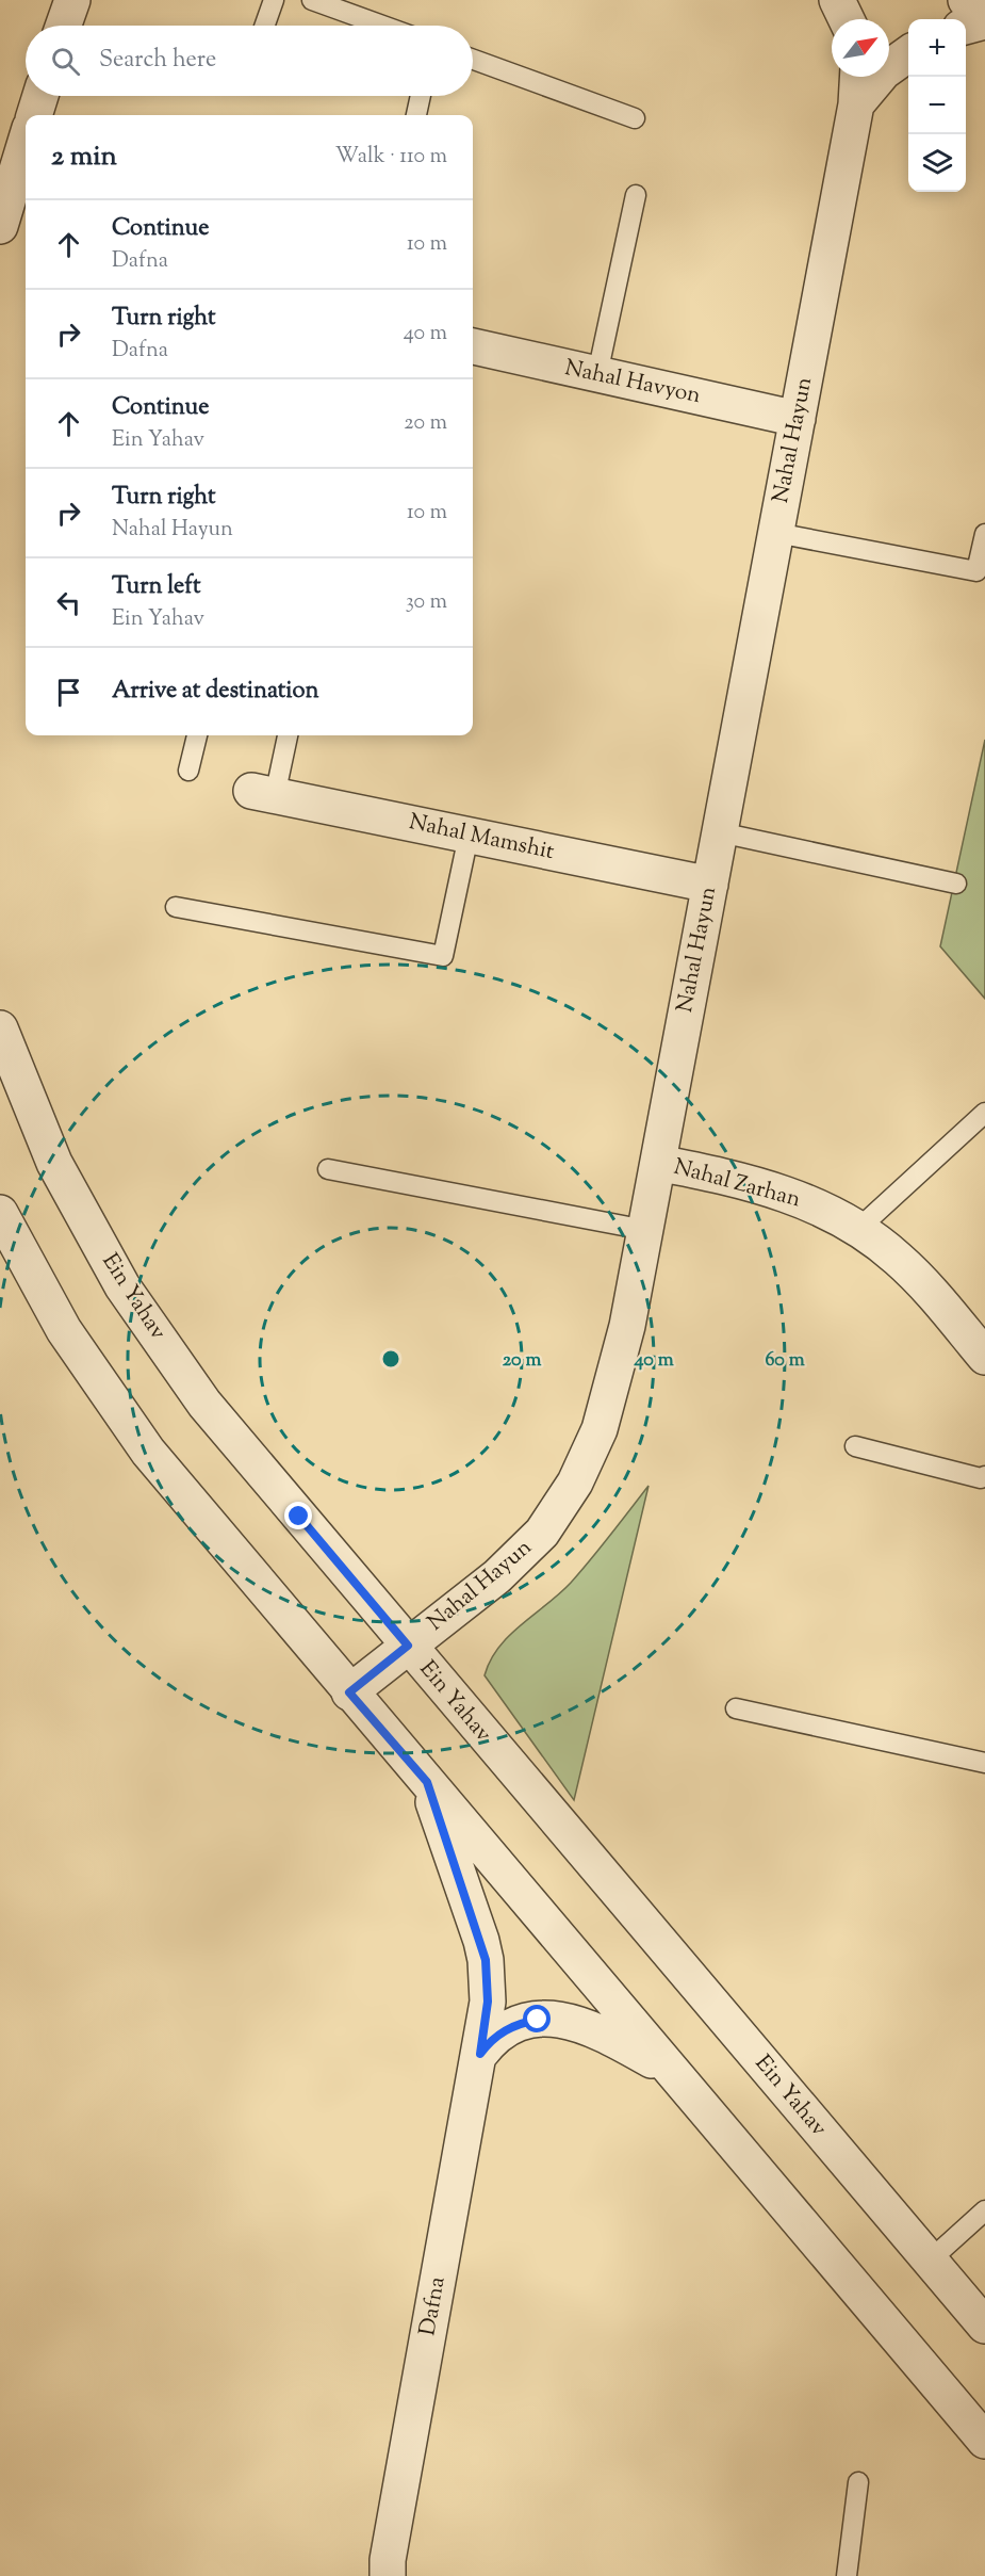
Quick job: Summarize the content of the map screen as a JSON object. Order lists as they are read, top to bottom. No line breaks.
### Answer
{"streets":{"street":["Nahal Havyon","Nahal Hayun","Nahal Mamshit","Nahal Zarhan","Ein Yahav","Dafna"]},"crossings":[["Nahal Havyon","Nahal Hayun"],["Nahal Hayun","Nahal Mamshit"],["Nahal Hayun","Nahal Zarhan"],["Nahal Hayun","Ein Yahav"]],"north":"top right","page":{"map_buttons":["+","−"],"search":"Search here","heading":["2 min","Walk · 110 m"],"list":[["Continue","Dafna","10 m"],["Turn right","Dafna","40 m"],["Continue","Ein Yahav","20 m"],["Turn right","Nahal Hayun","10 m"],["Turn left","Ein Yahav","30 m"],"Arrive at destination"]},"rings":["20 m","40 m","60 m"]}
